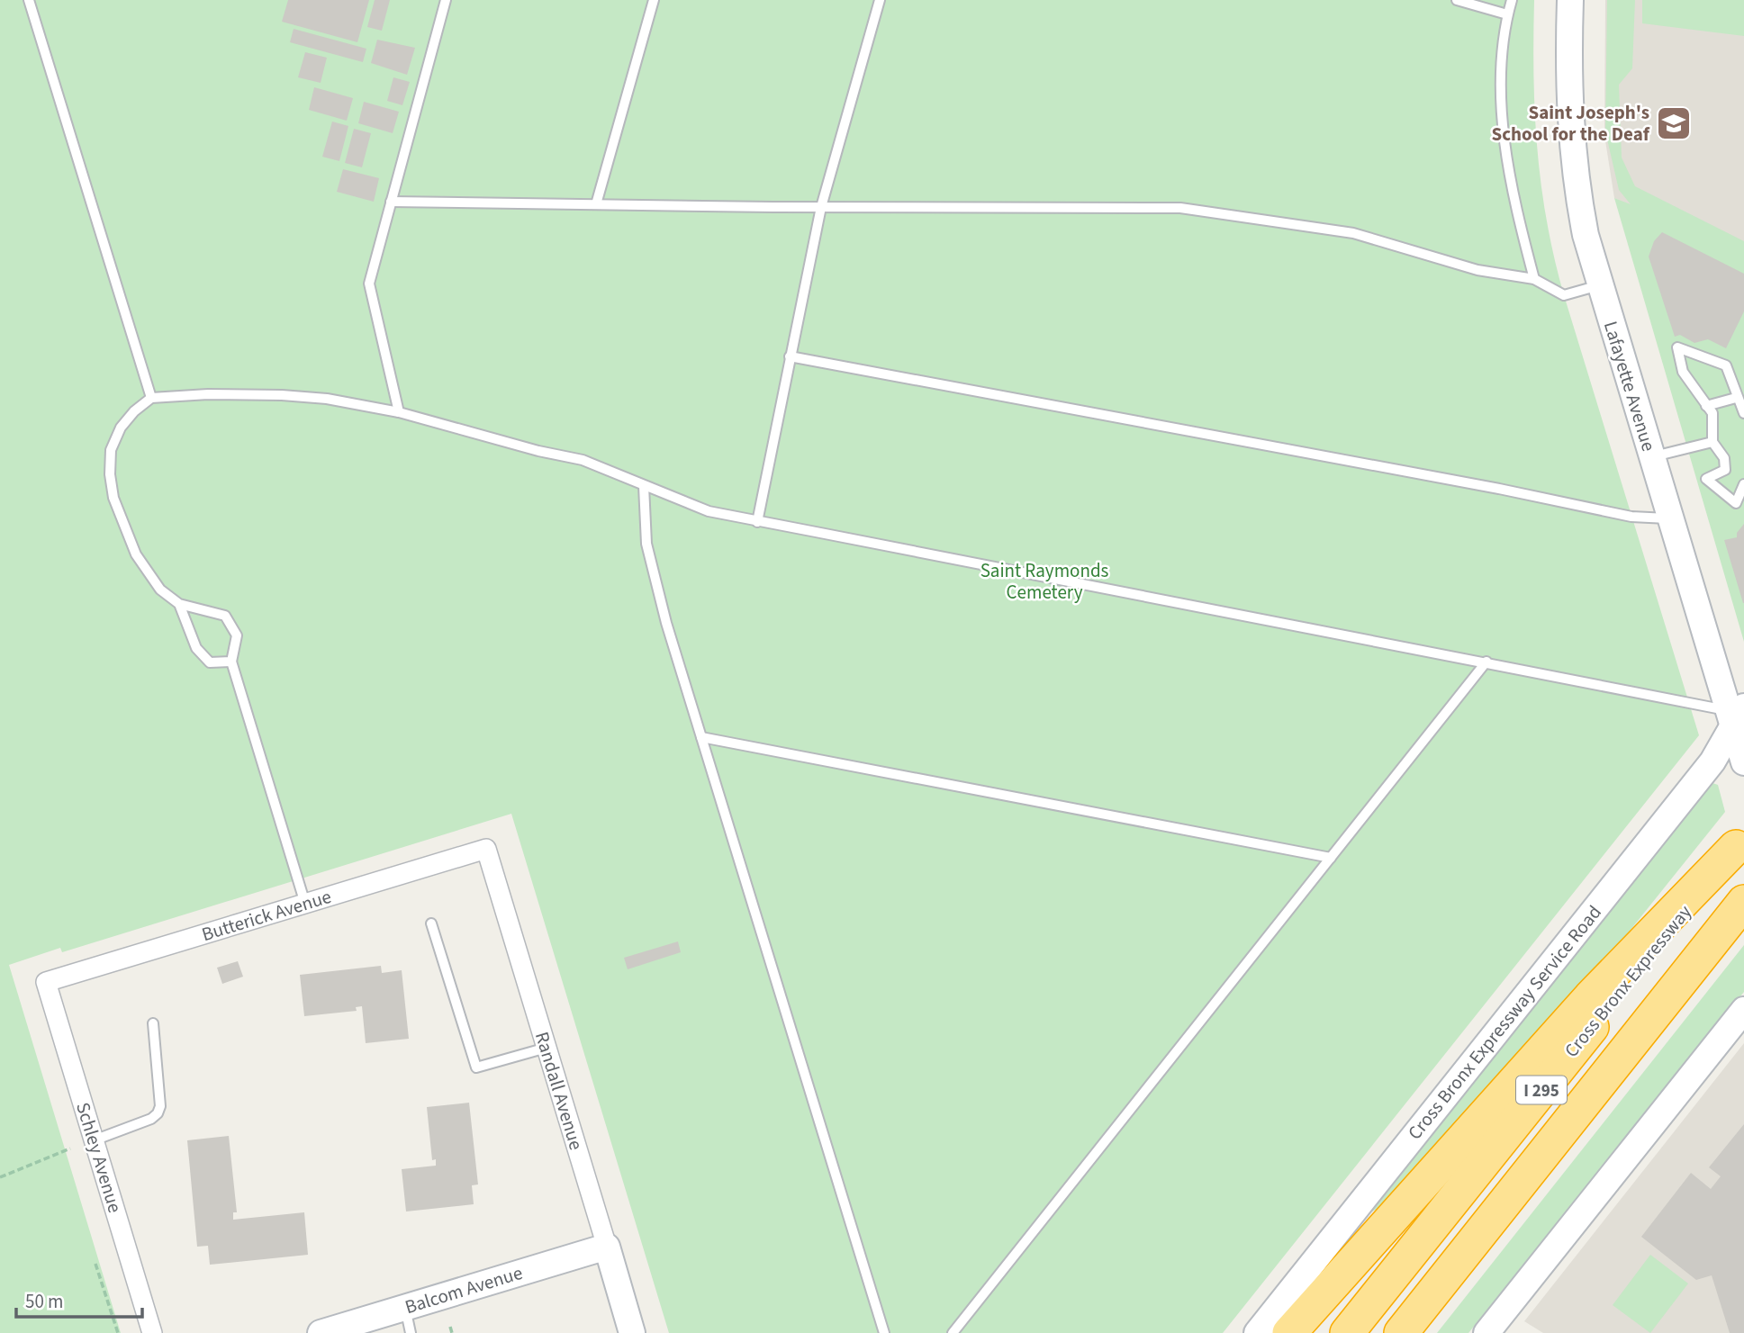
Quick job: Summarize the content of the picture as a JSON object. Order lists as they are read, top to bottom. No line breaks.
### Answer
{"streets":{"highway":["Cross Bronx Expressway","I 295"],"street":["Lafayette Avenue","Butterick Avenue","Cross Bronx Expressway Service Road","Randall Avenue","Schley Avenue","Balcom Avenue"]},"crossings":[["Lafayette Avenue","Cross Bronx Expressway Service Road"],["Butterick Avenue","Randall Avenue"],["Butterick Avenue","Schley Avenue"],["Randall Avenue","Balcom Avenue"]],"parks":["Saint Raymonds Cemetery"],"places":{"school or university":["Saint Joseph's School for the Deaf"]},"scale_bar":"50 m"}
